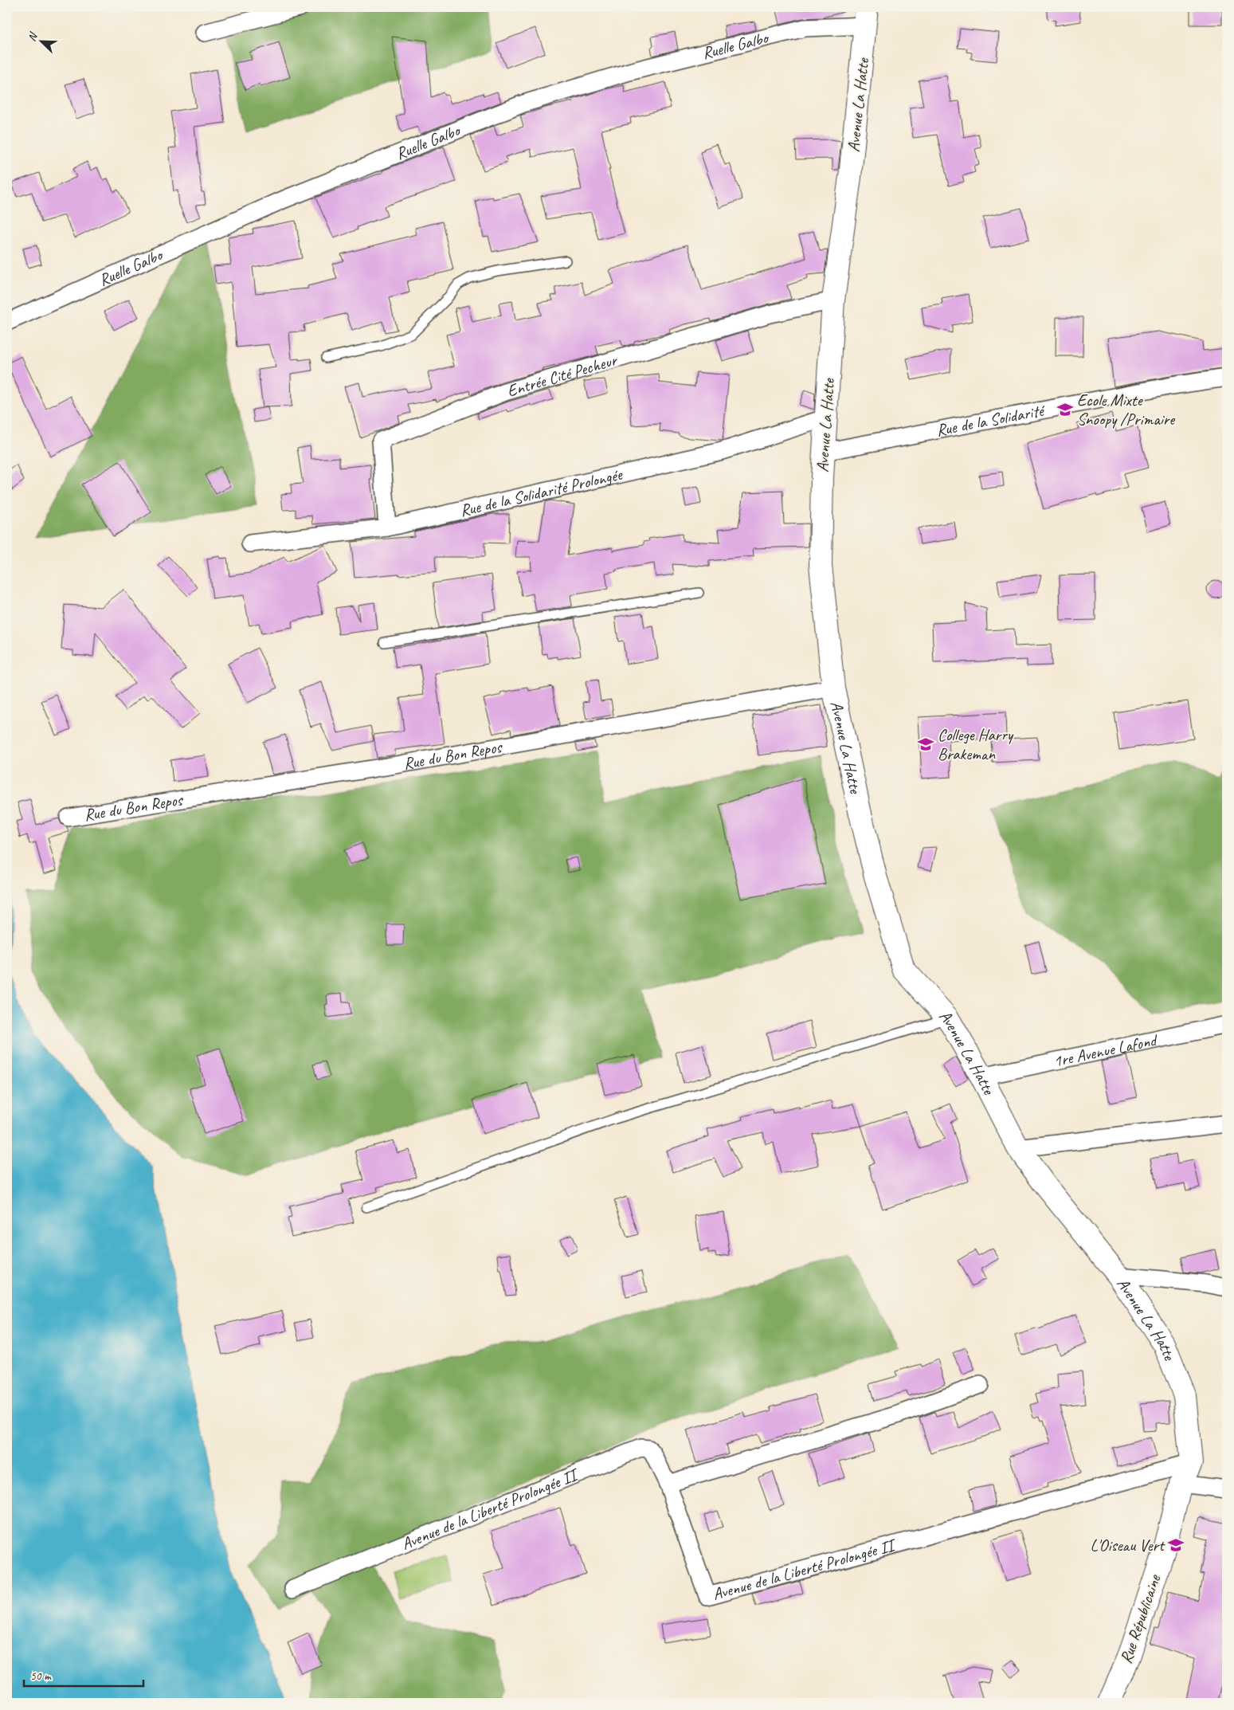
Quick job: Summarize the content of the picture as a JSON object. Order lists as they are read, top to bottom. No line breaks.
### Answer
{"streets":{"street":["Ruelle Galbo","Avenue La Hatte","Entrée Cité Pecheur","Rue de la Solidarité","Rue de la Solidarité Prolongée","Rue du Bon Repos","1re Avenue Lafond","Avenue de la Liberté Prolongée II","Rue Républicaine"]},"crossings":[["Ruelle Galbo","Avenue La Hatte"],["Avenue La Hatte","Entrée Cité Pecheur"],["Avenue La Hatte","Rue de la Solidarité"],["Avenue La Hatte","Rue de la Solidarité Prolongée"],["Avenue La Hatte","Rue du Bon Repos"],["Avenue La Hatte","1re Avenue Lafond"],["Avenue La Hatte","Rue Républicaine"],["Entrée Cité Pecheur","Rue de la Solidarité Prolongée"],["Avenue de la Liberté Prolongée II","Rue Républicaine"]],"places":{"school or university":["Ecole Mixte Snoopy /Primaire","College Harry Brakeman","L'Oiseau Vert"]},"scale_bar":"50 m","north":"top left"}
